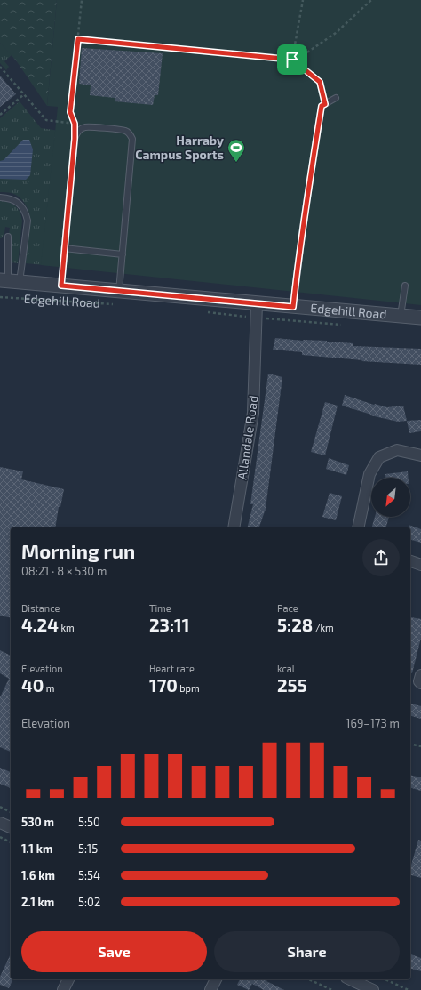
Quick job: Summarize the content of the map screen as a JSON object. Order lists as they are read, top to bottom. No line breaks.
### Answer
{"streets":{"street":["Edgehill Road","Allandale Road"]},"crossings":[["Edgehill Road","Allandale Road"]],"places":{"sports":["Harraby Campus Sports"]},"north":"bottom left","page":{"heading":["Morning run","08:21 · 8 × 530 m"],"stats":[["Distance","4.24 km"],["Time","23:11"],["Pace","5:28 /km"],["Elevation","40 m"],["Heart rate","170 bpm"],["kcal","255"]],"chart":["Elevation","169–173 m"],"list":[{"name":"530 m","note":"5:50"},{"name":"1.1 km","note":"5:15"},{"name":"1.6 km","note":"5:54"},{"name":"2.1 km","note":"5:02"}],"buttons":["Save","Share"]}}
